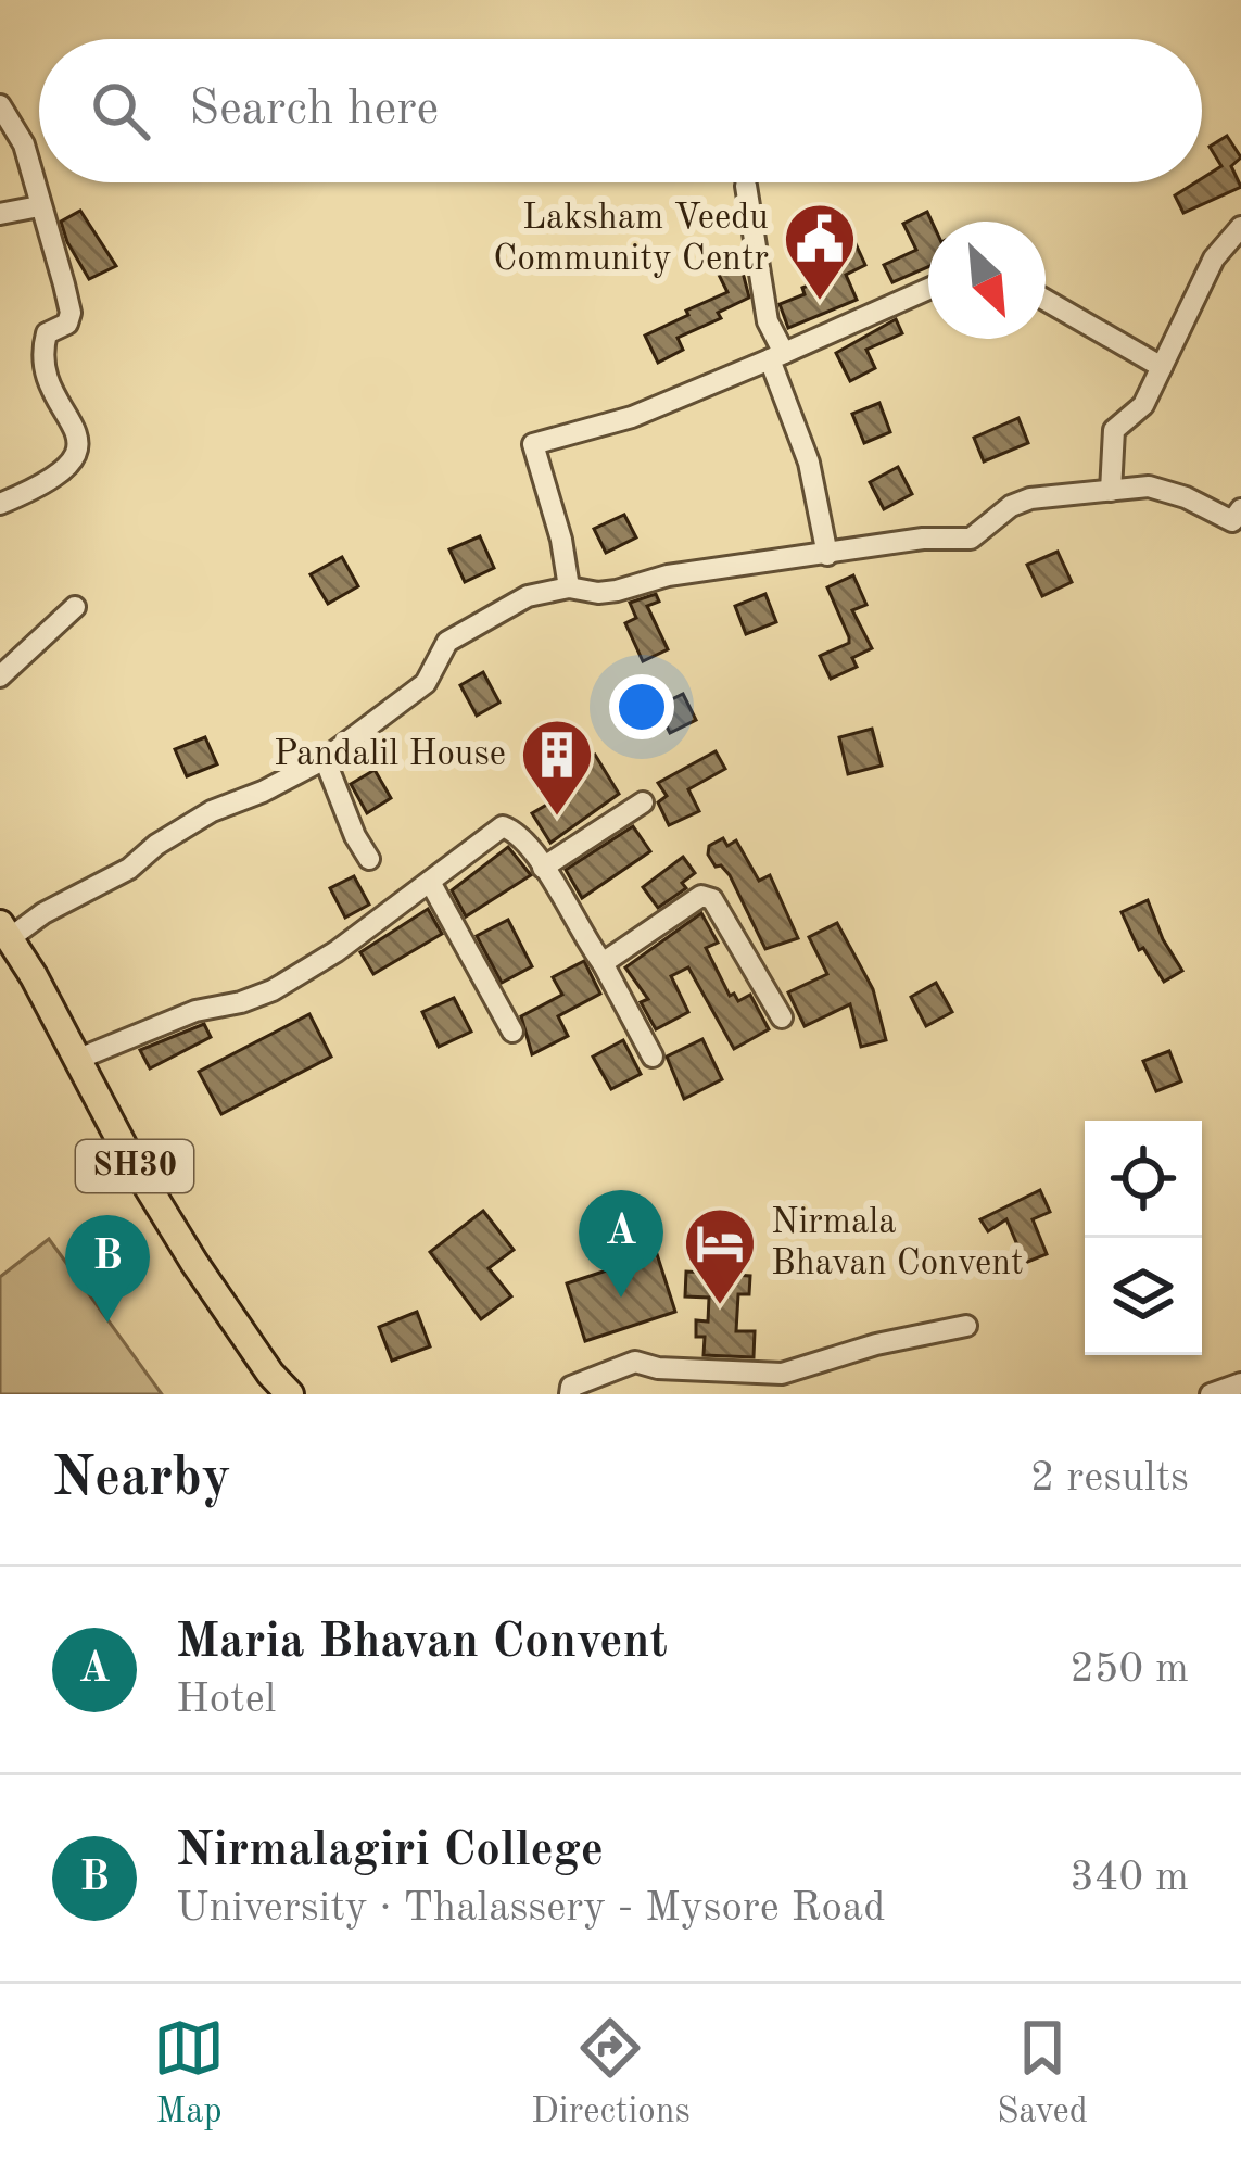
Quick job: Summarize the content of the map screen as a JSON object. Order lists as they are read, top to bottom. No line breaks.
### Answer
{"streets":{"main road":["SH30"]},"places":{"public building":["Laksham Veedu Community Centr"],"building":["Pandalil House"],"hotel":["Nirmala Bhavan Convent"]},"north":"bottom right","page":{"search":"Search here","pins":["A","B"],"heading":["Nearby","2 results"],"list":[{"mark":"A","name":"Maria Bhavan Convent","note":"Hotel","value":"250 m"},{"mark":"B","name":"Nirmalagiri College","note":"University · Thalassery - Mysore Road","value":"340 m"}],"nav":["Map","Directions","Saved"]}}
